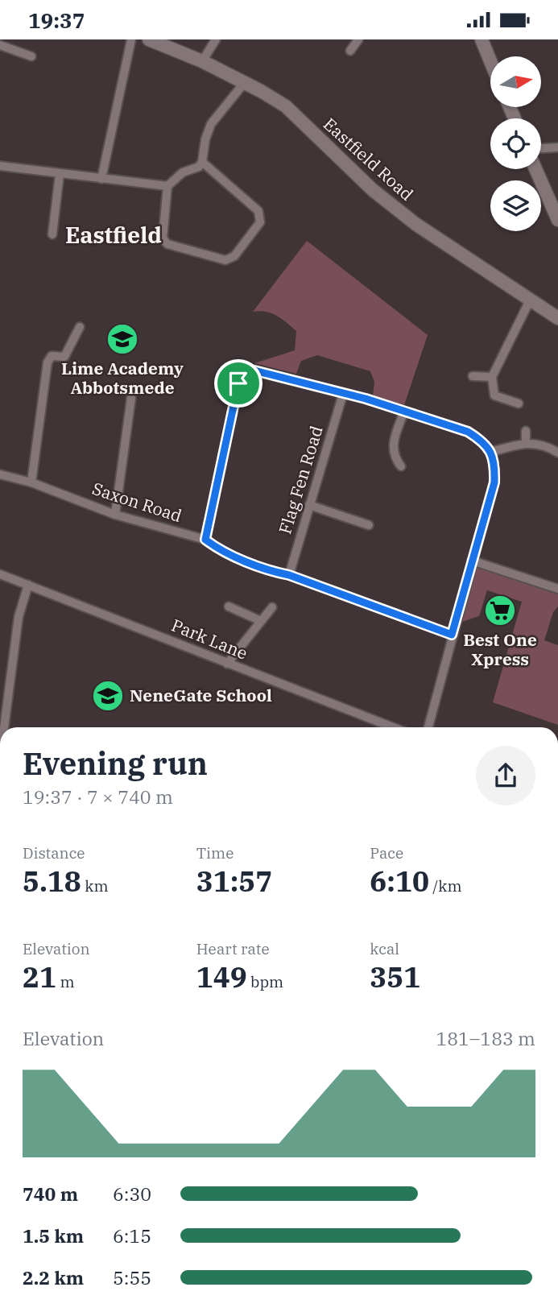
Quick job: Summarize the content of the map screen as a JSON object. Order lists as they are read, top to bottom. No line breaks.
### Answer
{"streets":{"street":["Eastfield Road","Flag Fen Road","Saxon Road","Park Lane"]},"crossings":[["Flag Fen Road","Saxon Road"]],"districts":["Eastfield"],"places":{"school or university":["Lime Academy Abbotsmede","NeneGate School"],"supermarket":["Best One Xpress"]},"north":"right","page":{"status":"19:37","heading":["Evening run","19:37 · 7 × 740 m"],"stats":[["Distance","5.18 km"],["Time","31:57"],["Pace","6:10 /km"],["Elevation","21 m"],["Heart rate","149 bpm"],["kcal","351"]],"chart":["Elevation","181–183 m"],"list":[{"name":"740 m","note":"6:30"},{"name":"1.5 km","note":"6:15"},{"name":"2.2 km","note":"5:55"}]}}
